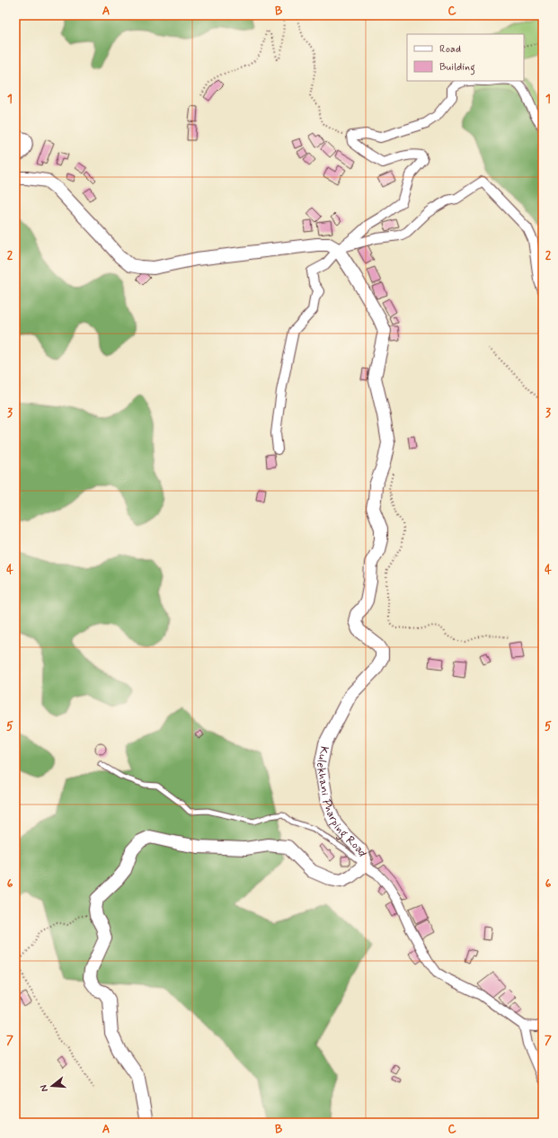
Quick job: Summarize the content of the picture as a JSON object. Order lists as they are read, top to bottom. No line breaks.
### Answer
{"streets":{"main road":["Kulekhani Pharping Road"]},"legend":["Road","Building"],"north":"left","grid":{"columns":["A","B","C"],"rows":["1","2","3","4","5","6","7"]}}
